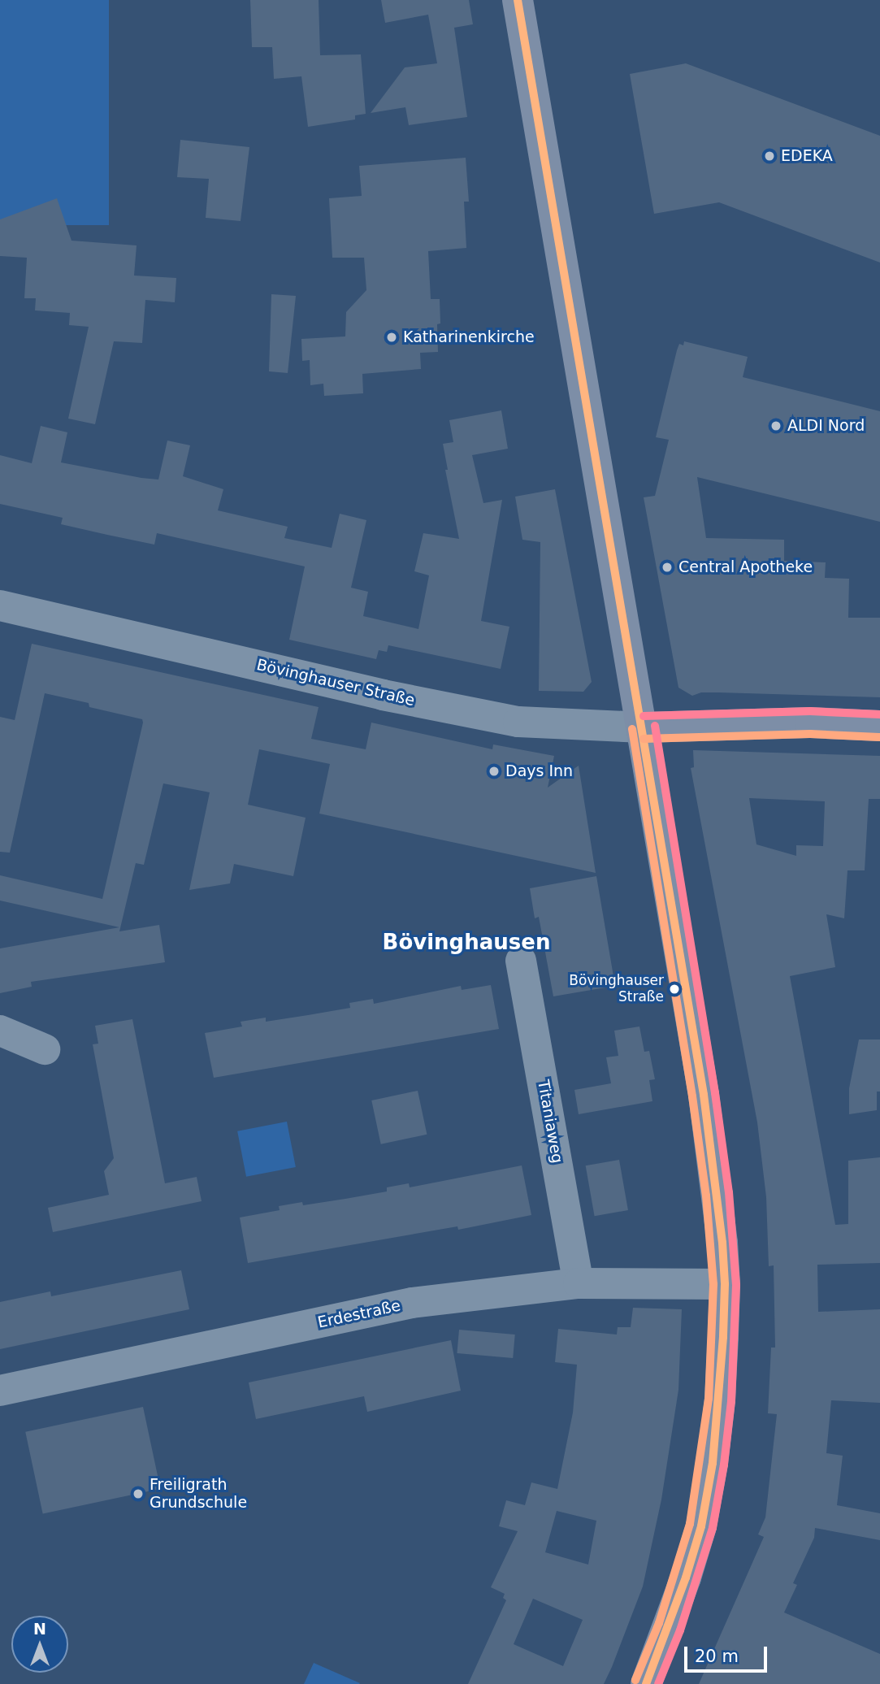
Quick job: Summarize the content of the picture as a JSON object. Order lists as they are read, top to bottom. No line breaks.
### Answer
{"streets":{"main road":["Bövinghauser Straße"],"street":["Titaniaweg","Erdestraße"]},"crossings":[["Titaniaweg","Erdestraße"]],"districts":["Bövinghausen"],"places":["EDEKA","Katharinenkirche","ALDI Nord","Central Apotheke","Days Inn","Bövinghauser Straße","Freiligrath Grundschule"],"scale_bar":"20 m","north":"top"}
